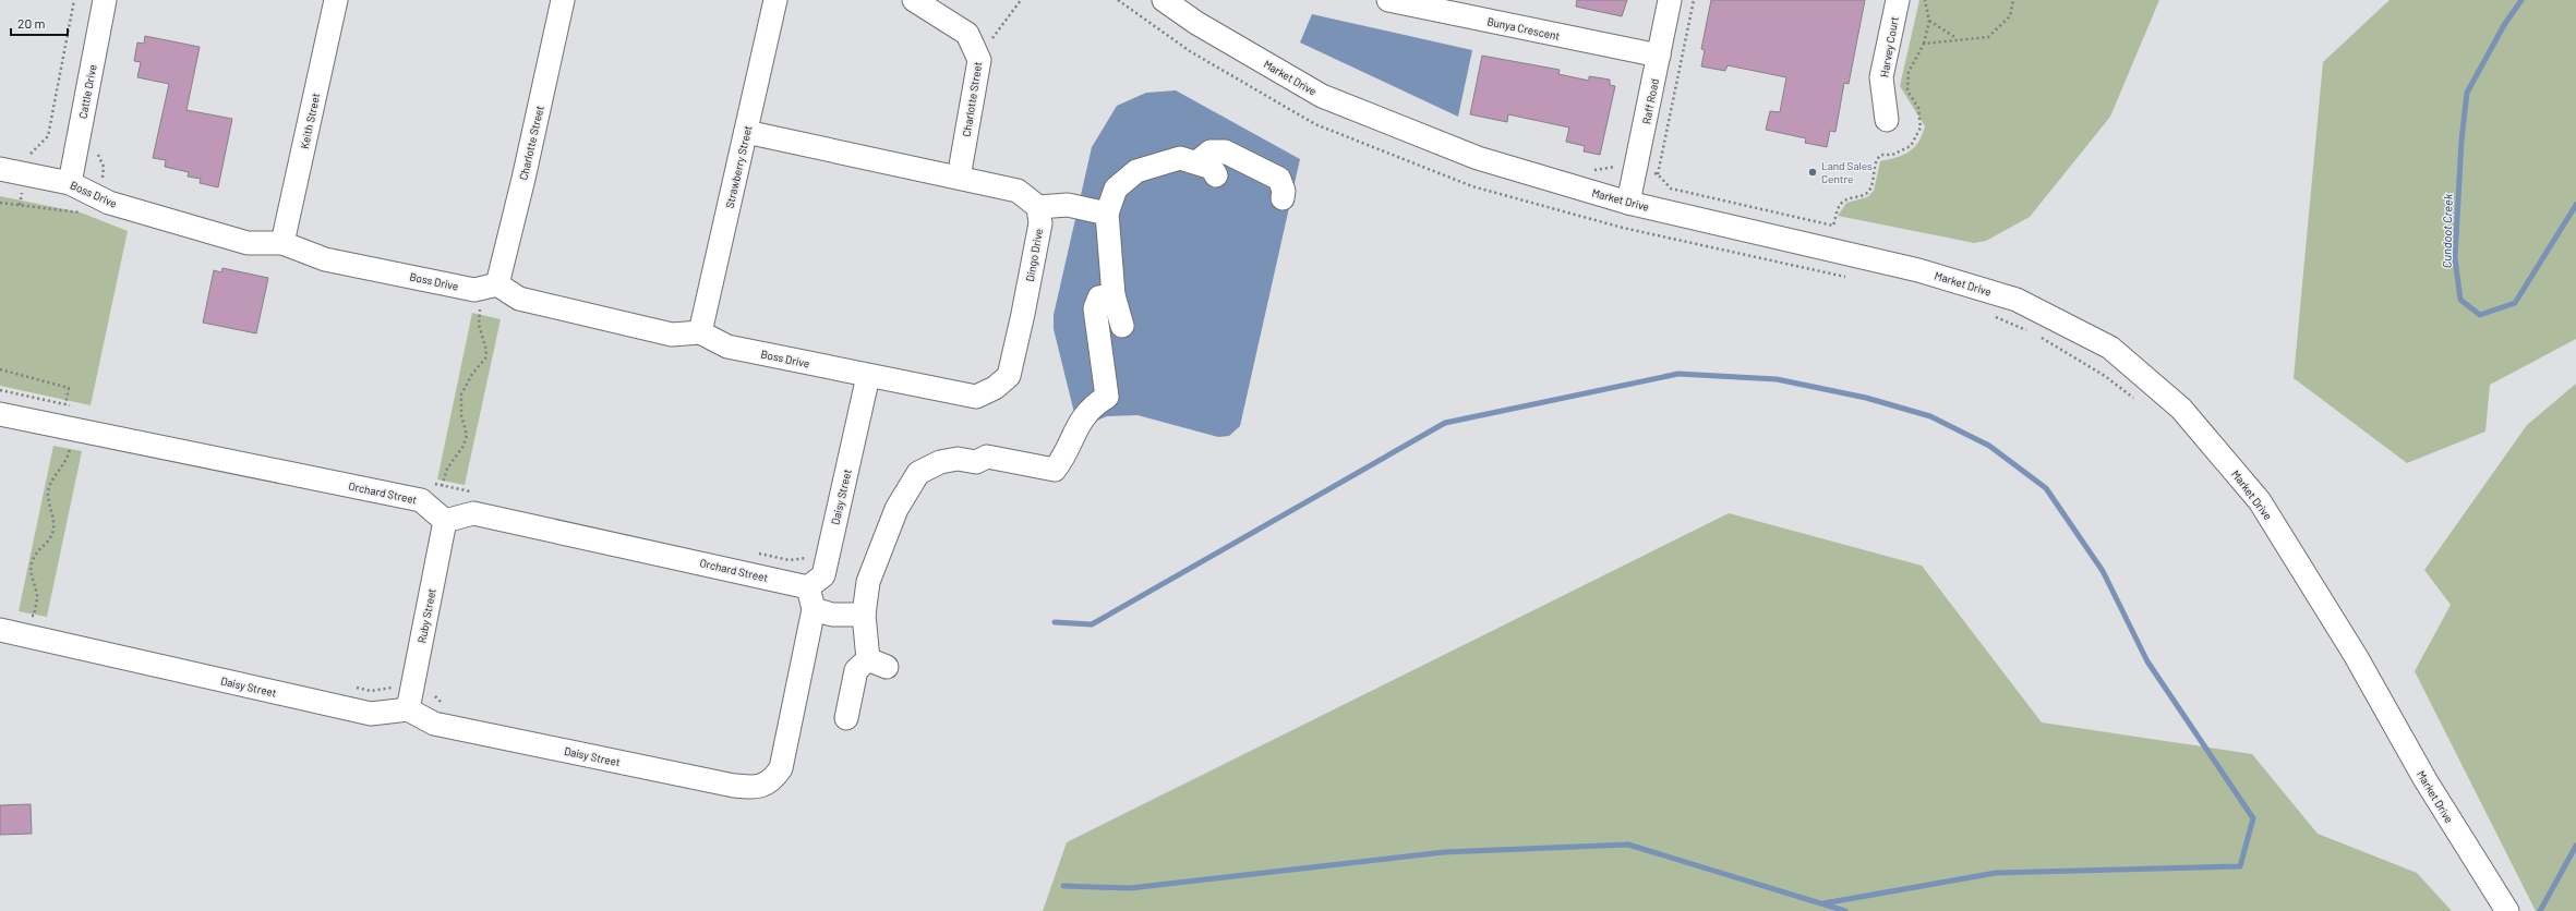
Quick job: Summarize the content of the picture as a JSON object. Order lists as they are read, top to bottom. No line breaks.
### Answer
{"streets":{"street":["Bunya Crescent","Harvey Court","Market Drive","Cattle Drive","Charlotte Street","Raff Road","Keith Street","Strawberry Street","Boss Drive","Dingo Drive","Orchard Street","Daisy Street","Ruby Street"]},"crossings":[["Bunya Crescent","Raff Road"],["Market Drive","Raff Road"],["Cattle Drive","Boss Drive"],["Charlotte Street","Boss Drive"],["Keith Street","Boss Drive"],["Strawberry Street","Boss Drive"],["Boss Drive","Dingo Drive"],["Boss Drive","Daisy Street"],["Dingo Drive","Daisy Street"],["Orchard Street","Daisy Street"],["Orchard Street","Ruby Street"],["Daisy Street","Ruby Street"]],"water":["Cundoot Creek"],"places":["Land Sales Centre"],"scale_bar":"20 m"}
